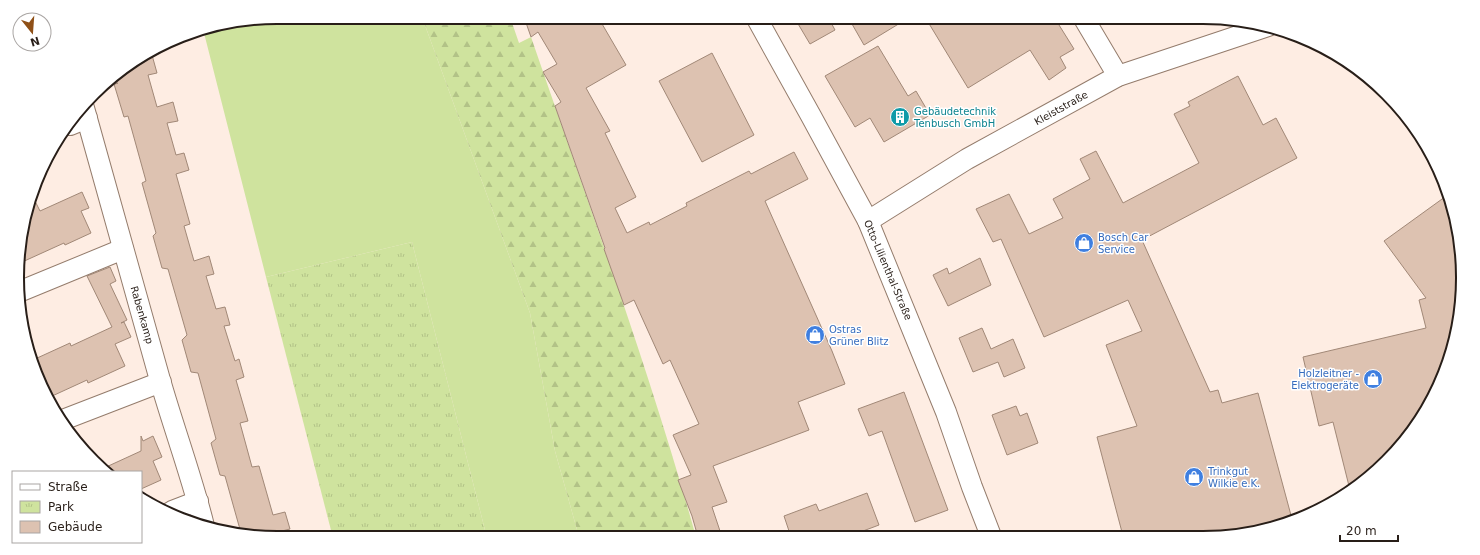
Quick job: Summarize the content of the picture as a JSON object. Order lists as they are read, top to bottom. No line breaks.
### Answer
{"streets":{"street":["Kleiststraße","Otto-Lilienthal-Straße","Rabenkamp"]},"crossings":[["Kleiststraße","Otto-Lilienthal-Straße"]],"places":{"building":["Gebäudetechnik Tenbusch GmbH"],"shop":["Bosch Car Service","Ostras Grüner Blitz","Holzleitner - Elektrogeräte","Trinkgut Wilkie e.K."]},"legend":["Straße","Park","Gebäude"],"scale_bar":"20 m","north":"bottom"}
